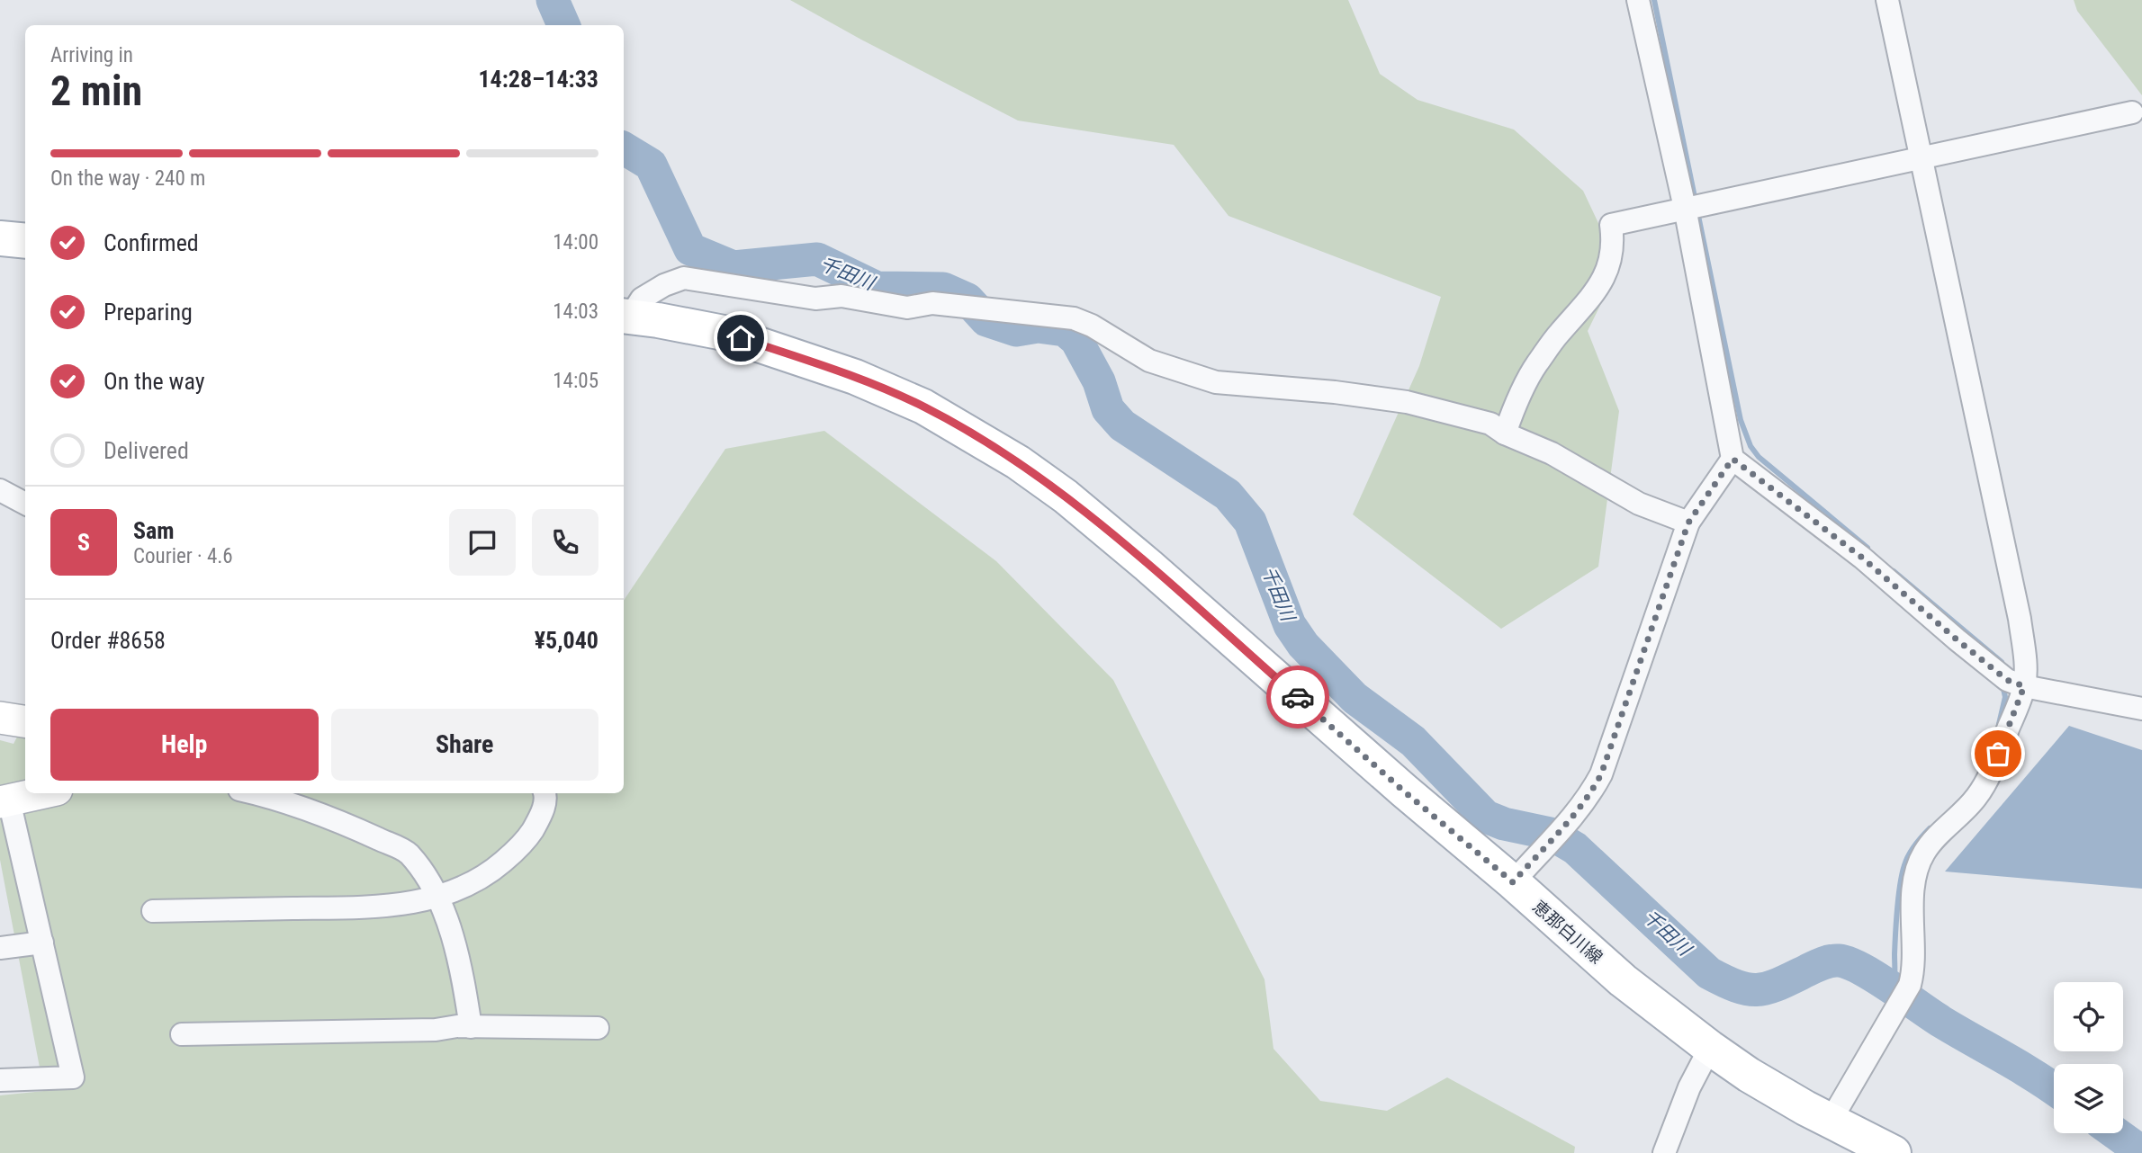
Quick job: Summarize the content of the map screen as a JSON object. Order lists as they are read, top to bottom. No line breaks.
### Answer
{"streets":{"main road":["恵那白川線"]},"water":["千田川"],"page":{"heading":["2 min","Arriving in","14:28–14:33"],"panel":["Sam","Courier · 4.6","Order #8658","¥5,040"],"bar":"On the way · 240 m","list":[["Confirmed","14:00"],["Preparing","14:03"],["On the way","14:05"],"Delivered"],"round":"S","buttons":["Help","Share"]}}
